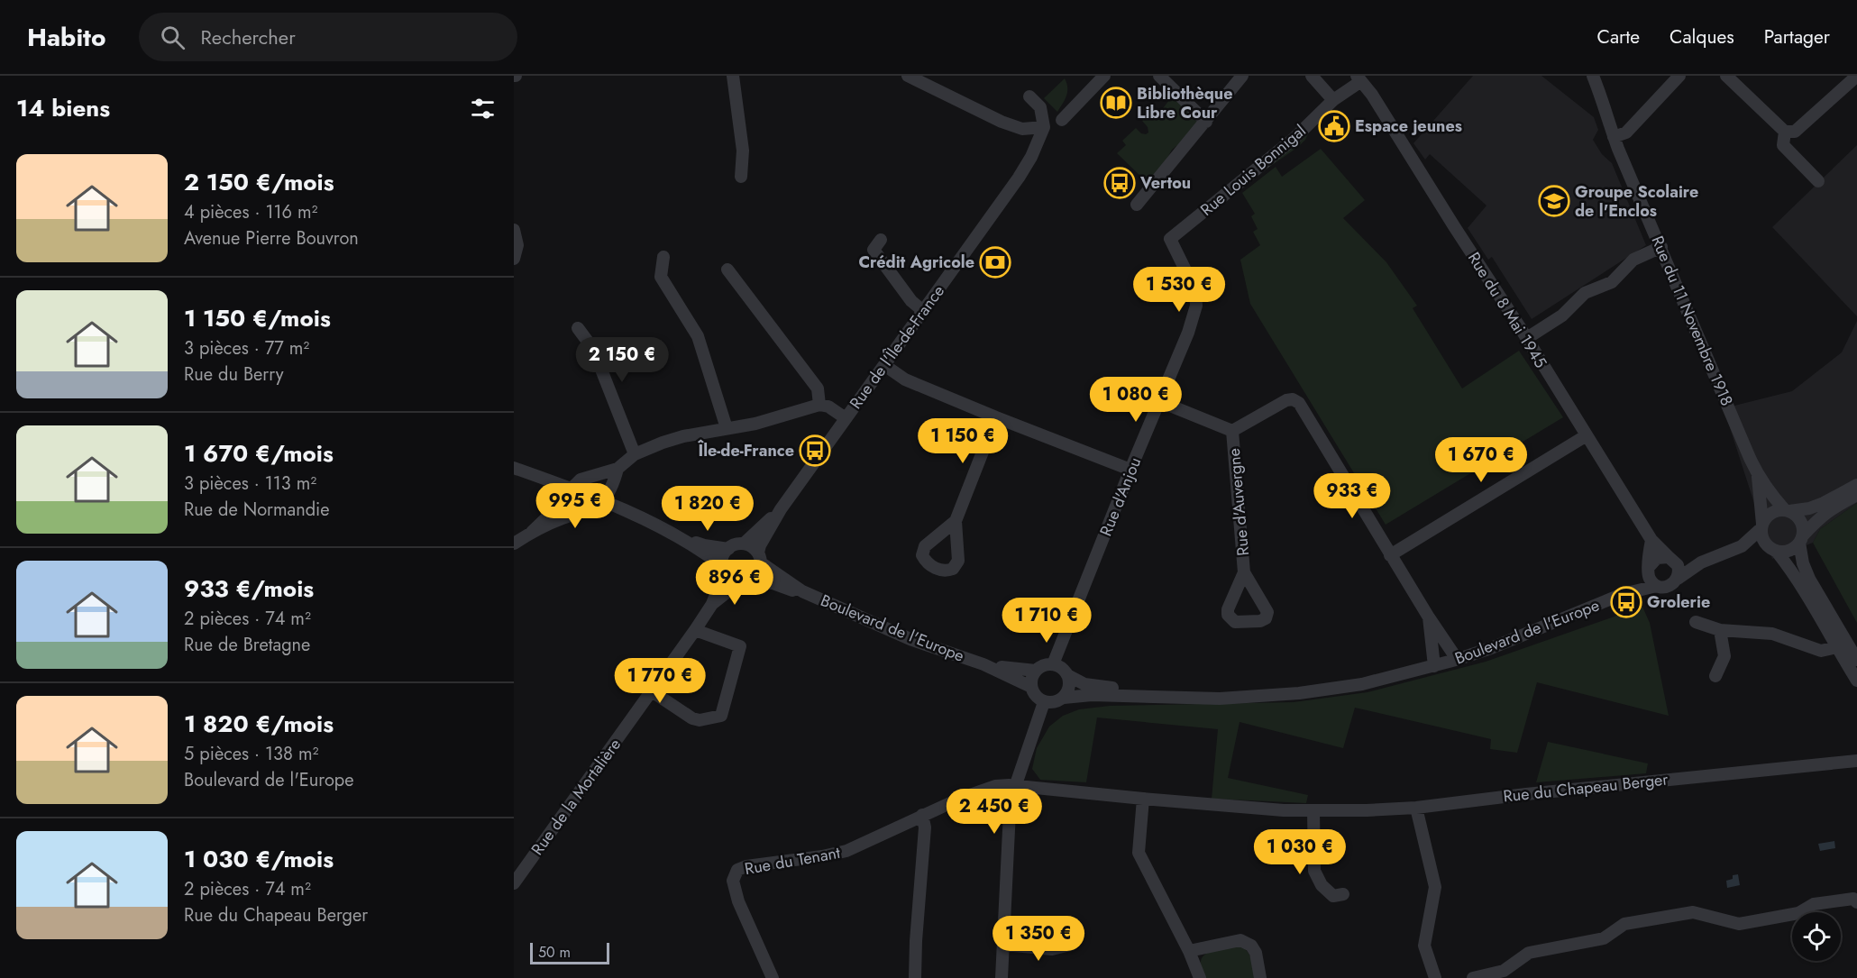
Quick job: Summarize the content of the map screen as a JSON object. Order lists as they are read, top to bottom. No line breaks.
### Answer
{"streets":{"street":["Rue Louis Bonnigal","Rue du 8 Mai 1945","Rue du 11 Novembre 1918","Rue de l'Île-de-France","Rue d'Anjou","Rue d'Auvergne","Boulevard de l'Europe","Rue du Chapeau Berger","Rue de la Mortalière","Rue du Tenant"]},"crossings":[["Rue Louis Bonnigal","Rue du 8 Mai 1945"],["Rue Louis Bonnigal","Rue d'Anjou"],["Rue du 8 Mai 1945","Boulevard de l'Europe"],["Rue de l'Île-de-France","Boulevard de l'Europe"],["Rue de l'Île-de-France","Rue de la Mortalière"],["Rue d'Anjou","Boulevard de l'Europe"],["Boulevard de l'Europe","Rue de la Mortalière"],["Rue du Chapeau Berger","Rue du Tenant"]],"places":{"library":["Bibliothèque Libre Cour"],"public building":["Espace jeunes"],"bus stop":["Vertou","Île-de-France","Grolerie"],"school or university":["Groupe Scolaire de l'Enclos"],"bank":["Crédit Agricole"]},"scale_bar":"50 m","page":{"header":"Habito","search":"Rechercher","nav":["Carte","Calques","Partager"],"heading":"14 biens","list":[{"name":"2 150 €/mois","note":"4 pièces · 116 m² · Avenue Pierre Bouvron"},{"name":"1 150 €/mois","note":"3 pièces · 77 m² · Rue du Berry"},{"name":"1 670 €/mois","note":"3 pièces · 113 m² · Rue de Normandie"},{"name":"933 €/mois","note":"2 pièces · 74 m² · Rue de Bretagne"},{"name":"1 820 €/mois","note":"5 pièces · 138 m² · Boulevard de l'Europe"},{"name":"1 030 €/mois","note":"2 pièces · 74 m² · Rue du Chapeau Berger"}],"price":["1 530 €","2 150 €","1 080 €","1 150 €","1 670 €","933 €","995 €","1 820 €","896 €","1 710 €","1 770 €","2 450 €","1 030 €","1 350 €"],"scale":"50 m"}}
